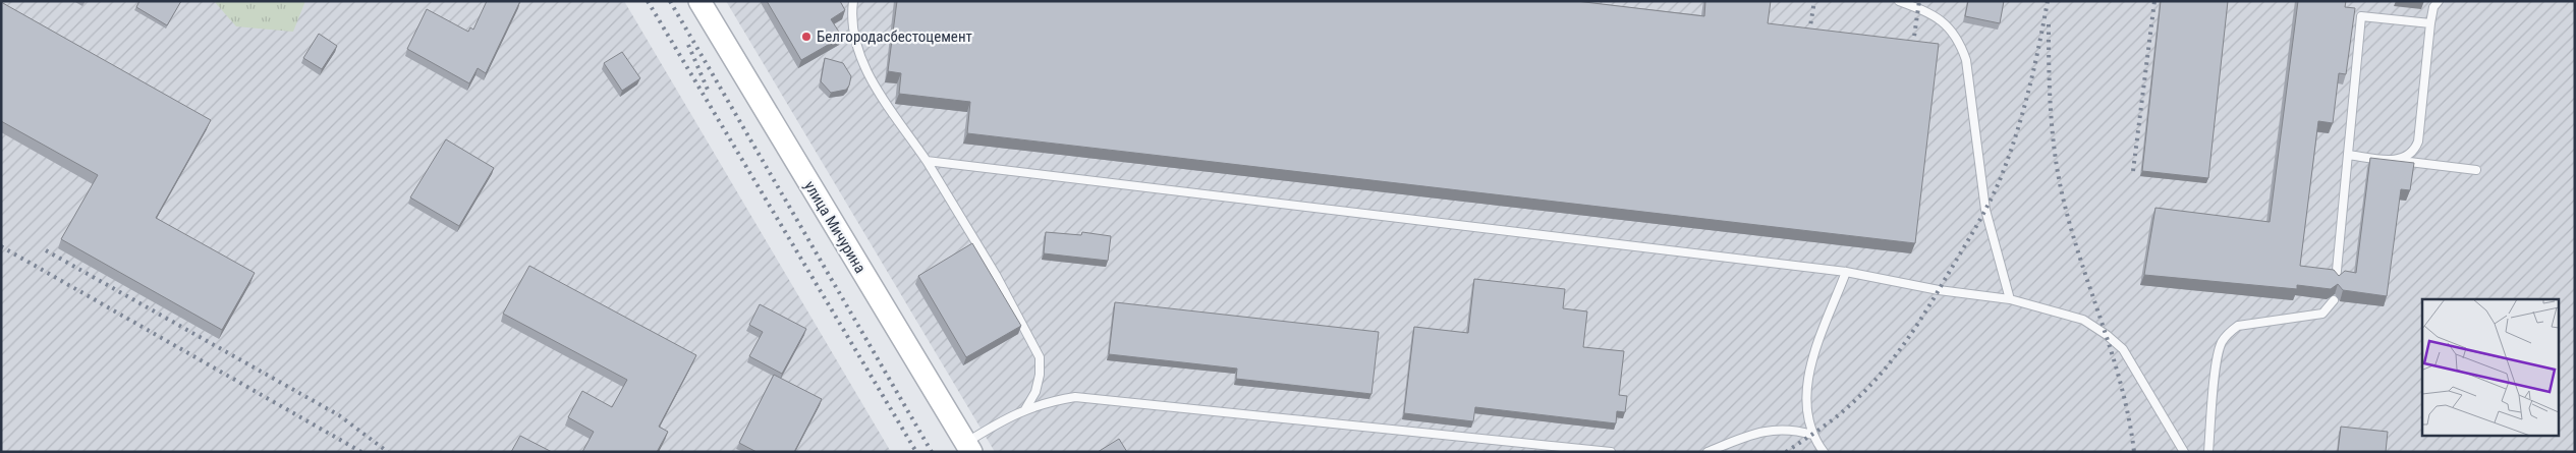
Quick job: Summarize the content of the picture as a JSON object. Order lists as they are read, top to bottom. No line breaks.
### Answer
{"streets":{"street":["улица Мичурина"]},"places":["Белгородасбестоцемент"]}
